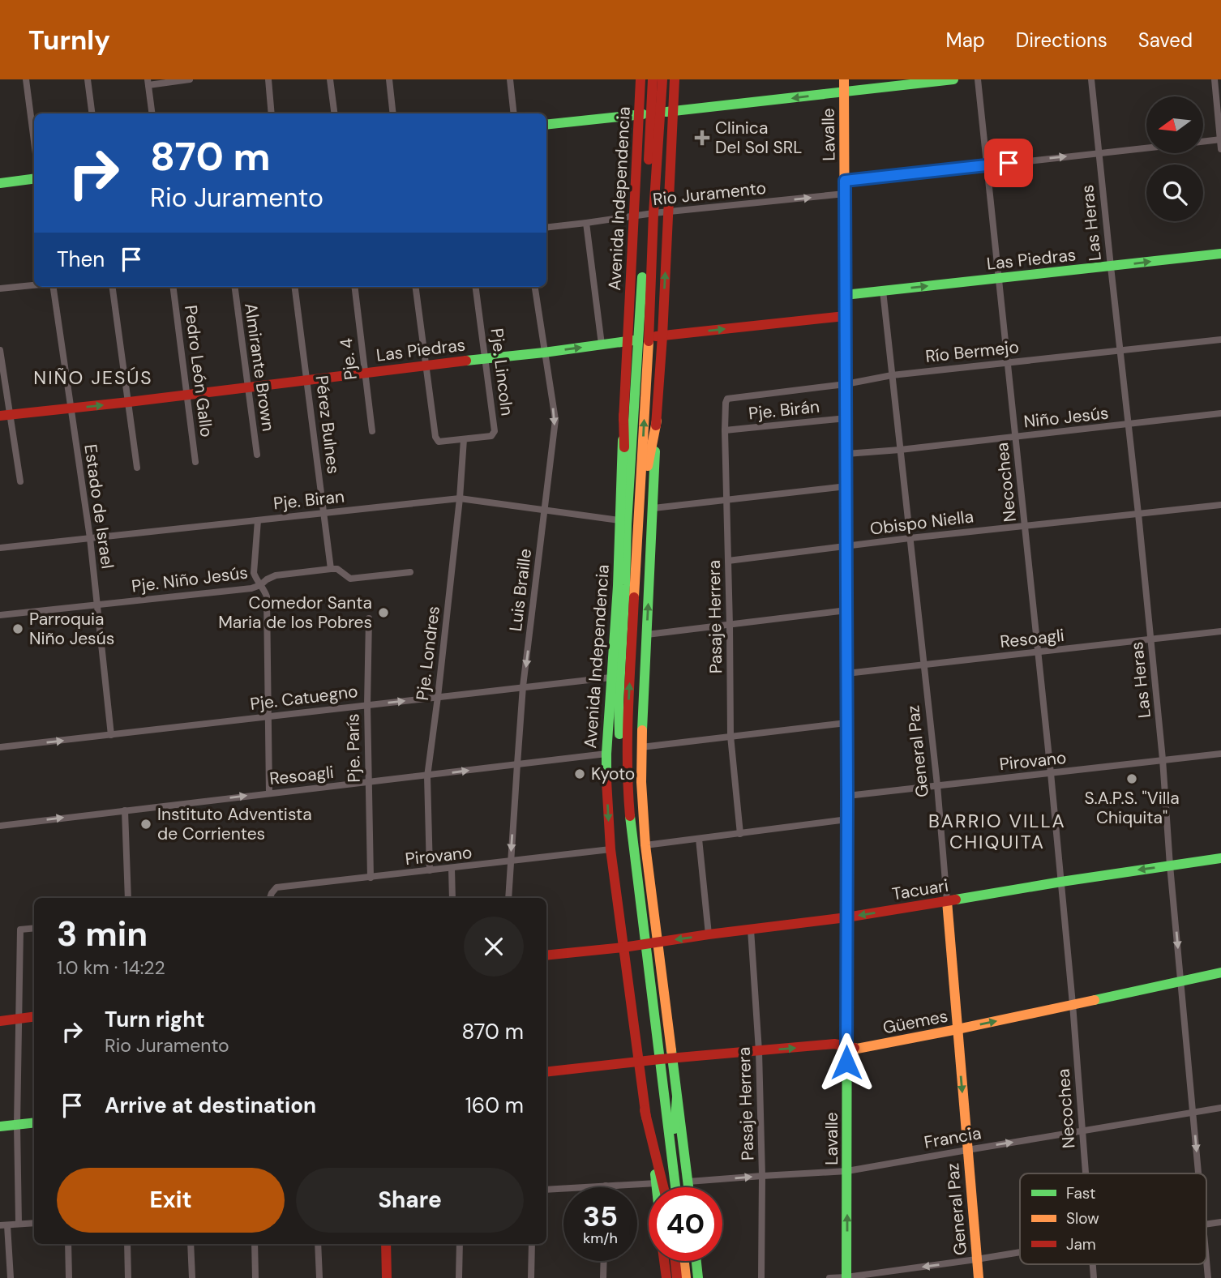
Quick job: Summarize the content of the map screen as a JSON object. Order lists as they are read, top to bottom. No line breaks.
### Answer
{"streets":{"main road":["Lavalle","Avenida Independencia","Las Piedras","General Paz","Tacuari","Güemes"],"street":["Rio Juramento","Las Heras","Río Bermejo","Pje. 4","Almirante Brown","Pedro León Gallo","Pje. Lincoln","Pje. Birán","Niño Jesús","Pérez Bulnes","Necochea","Pje. Biran","Estado de Israel","Obispo Niella","Pje. Niño Jesús","Luis Braille","Pasaje Herrera","Resoagli","Pje. Londres","Pje. Catuegno","Pje. París","Pirovano","Francia"]},"crossings":[["Lavalle","Rio Juramento"],["Lavalle","Las Piedras"],["Lavalle","Río Bermejo"],["Lavalle","Pje. Birán"],["Lavalle","Niño Jesús"],["Lavalle","Obispo Niella"],["Lavalle","Resoagli"],["Lavalle","Pirovano"],["Lavalle","Tacuari"],["Lavalle","Güemes"],["Lavalle","Francia"],["Rio Juramento","Avenida Independencia"],["Avenida Independencia","Las Piedras"],["Avenida Independencia","Pje. Biran"],["Avenida Independencia","Resoagli"],["Avenida Independencia","Pje. Catuegno"],["Avenida Independencia","Pirovano"],["Avenida Independencia","Tacuari"],["Avenida Independencia","Güemes"],["Las Heras","Las Piedras"],["Las Heras","Río Bermejo"],["Las Heras","Niño Jesús"],["Las Heras","Obispo Niella"],["Las Heras","Resoagli"],["Las Heras","Pirovano"],["Las Heras","Tacuari"],["Las Heras","Güemes"],["Las Heras","Francia"],["Las Piedras","Pje. 4"],["Las Piedras","Almirante Brown"],["Las Piedras","Pedro León Gallo"],["Las Piedras","Pje. Lincoln"],["Las Piedras","Pérez Bulnes"],["Las Piedras","Necochea"],["Las Piedras","Estado de Israel"],["Las Piedras","Luis Braille"],["Las Piedras","General Paz"],["Río Bermejo","Necochea"],["Río Bermejo","Pasaje Herrera"],["Río Bermejo","General Paz"],["Pje. Lincoln","Pje. Londres"],["Pje. Birán","Pasaje Herrera"],["Niño Jesús","Necochea"],["Niño Jesús","General Paz"],["Pérez Bulnes","Pje. Biran"],["Pérez Bulnes","Pje. Niño Jesús"],["Necochea","Obispo Niella"],["Necochea","Resoagli"],["Necochea","Pirovano"],["Necochea","Tacuari"],["Necochea","Güemes"],["Necochea","Francia"],["Pje. Biran","Estado de Israel"],["Pje. Biran","Luis Braille"],["Pje. Biran","Pje. Londres"],["Estado de Israel","Pje. Niño Jesús"],["Estado de Israel","Pje. Catuegno"],["Obispo Niella","Pasaje Herrera"],["Obispo Niella","General Paz"],["Luis Braille","Resoagli"],["Luis Braille","Pje. Catuegno"],["Luis Braille","Pirovano"],["Pasaje Herrera","Tacuari"],["Pasaje Herrera","Güemes"],["Pasaje Herrera","Francia"],["Resoagli","Pje. Londres"],["Resoagli","Pje. París"],["Resoagli","General Paz"],["Pje. Londres","Pje. Catuegno"],["Pje. Londres","Pirovano"],["Pje. Catuegno","Pje. París"],["Pje. París","Pirovano"],["General Paz","Pirovano"],["General Paz","Tacuari"],["General Paz","Güemes"],["General Paz","Francia"]],"one_way":["Rio Juramento","Las Piedras","Luis Braille","Resoagli","Tacuari","Francia"],"districts":["NIÑO JESÚS","BARRIO VILLA CHIQUITA"],"places":{"health":["Clinica Del Sol SRL"],"other":["Comedor Santa Maria de los Pobres","Parroquia Niño Jesús","Kyoto","S.A.P.S. \"Villa Chiquita\"","Instituto Adventista de Corrientes"]},"legend":["Fast","Slow","Jam"],"north":"left","page":{"header":"Turnly","nav":["Map","Directions","Saved"],"turn":["870 m","Rio Juramento"],"then":"Then","heading":["3 min","1.0 km · 14:22"],"list":[{"name":"Turn right","note":"Rio Juramento","value":"870 m"},{"name":"Arrive at destination","value":"160 m"}],"buttons":["Exit","Share"],"speed":"35 km/h","limit":"40"}}
